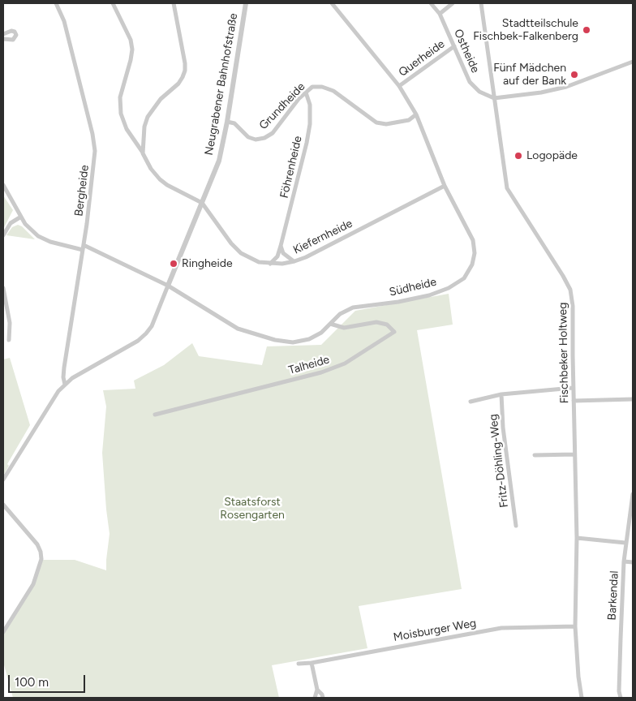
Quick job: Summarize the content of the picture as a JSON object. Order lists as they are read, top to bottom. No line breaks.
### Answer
{"streets":{"street":["Ostheide","Querheide","Neugrabener Bahnhofstraße","Grundheide","Föhrenheide","Bergheide","Kiefernheide","Südheide","Fischbeker Holtweg","Talheide","Fritz-Döhling-Weg","Barkendal","Moisburger Weg"]},"crossings":[["Ostheide","Querheide"],["Ostheide","Fischbeker Holtweg"],["Querheide","Südheide"],["Neugrabener Bahnhofstraße","Grundheide"],["Neugrabener Bahnhofstraße","Bergheide"],["Neugrabener Bahnhofstraße","Kiefernheide"],["Neugrabener Bahnhofstraße","Südheide"],["Grundheide","Föhrenheide"],["Grundheide","Südheide"],["Föhrenheide","Kiefernheide"],["Kiefernheide","Südheide"],["Südheide","Talheide"],["Fischbeker Holtweg","Moisburger Weg"]],"parks":["Staatsforst Rosengarten"],"places":["Stadtteilschule Fischbek-Falkenberg","Fünf Mädchen auf der Bank","Logopäde","Ringheide"],"scale_bar":"100 m"}
